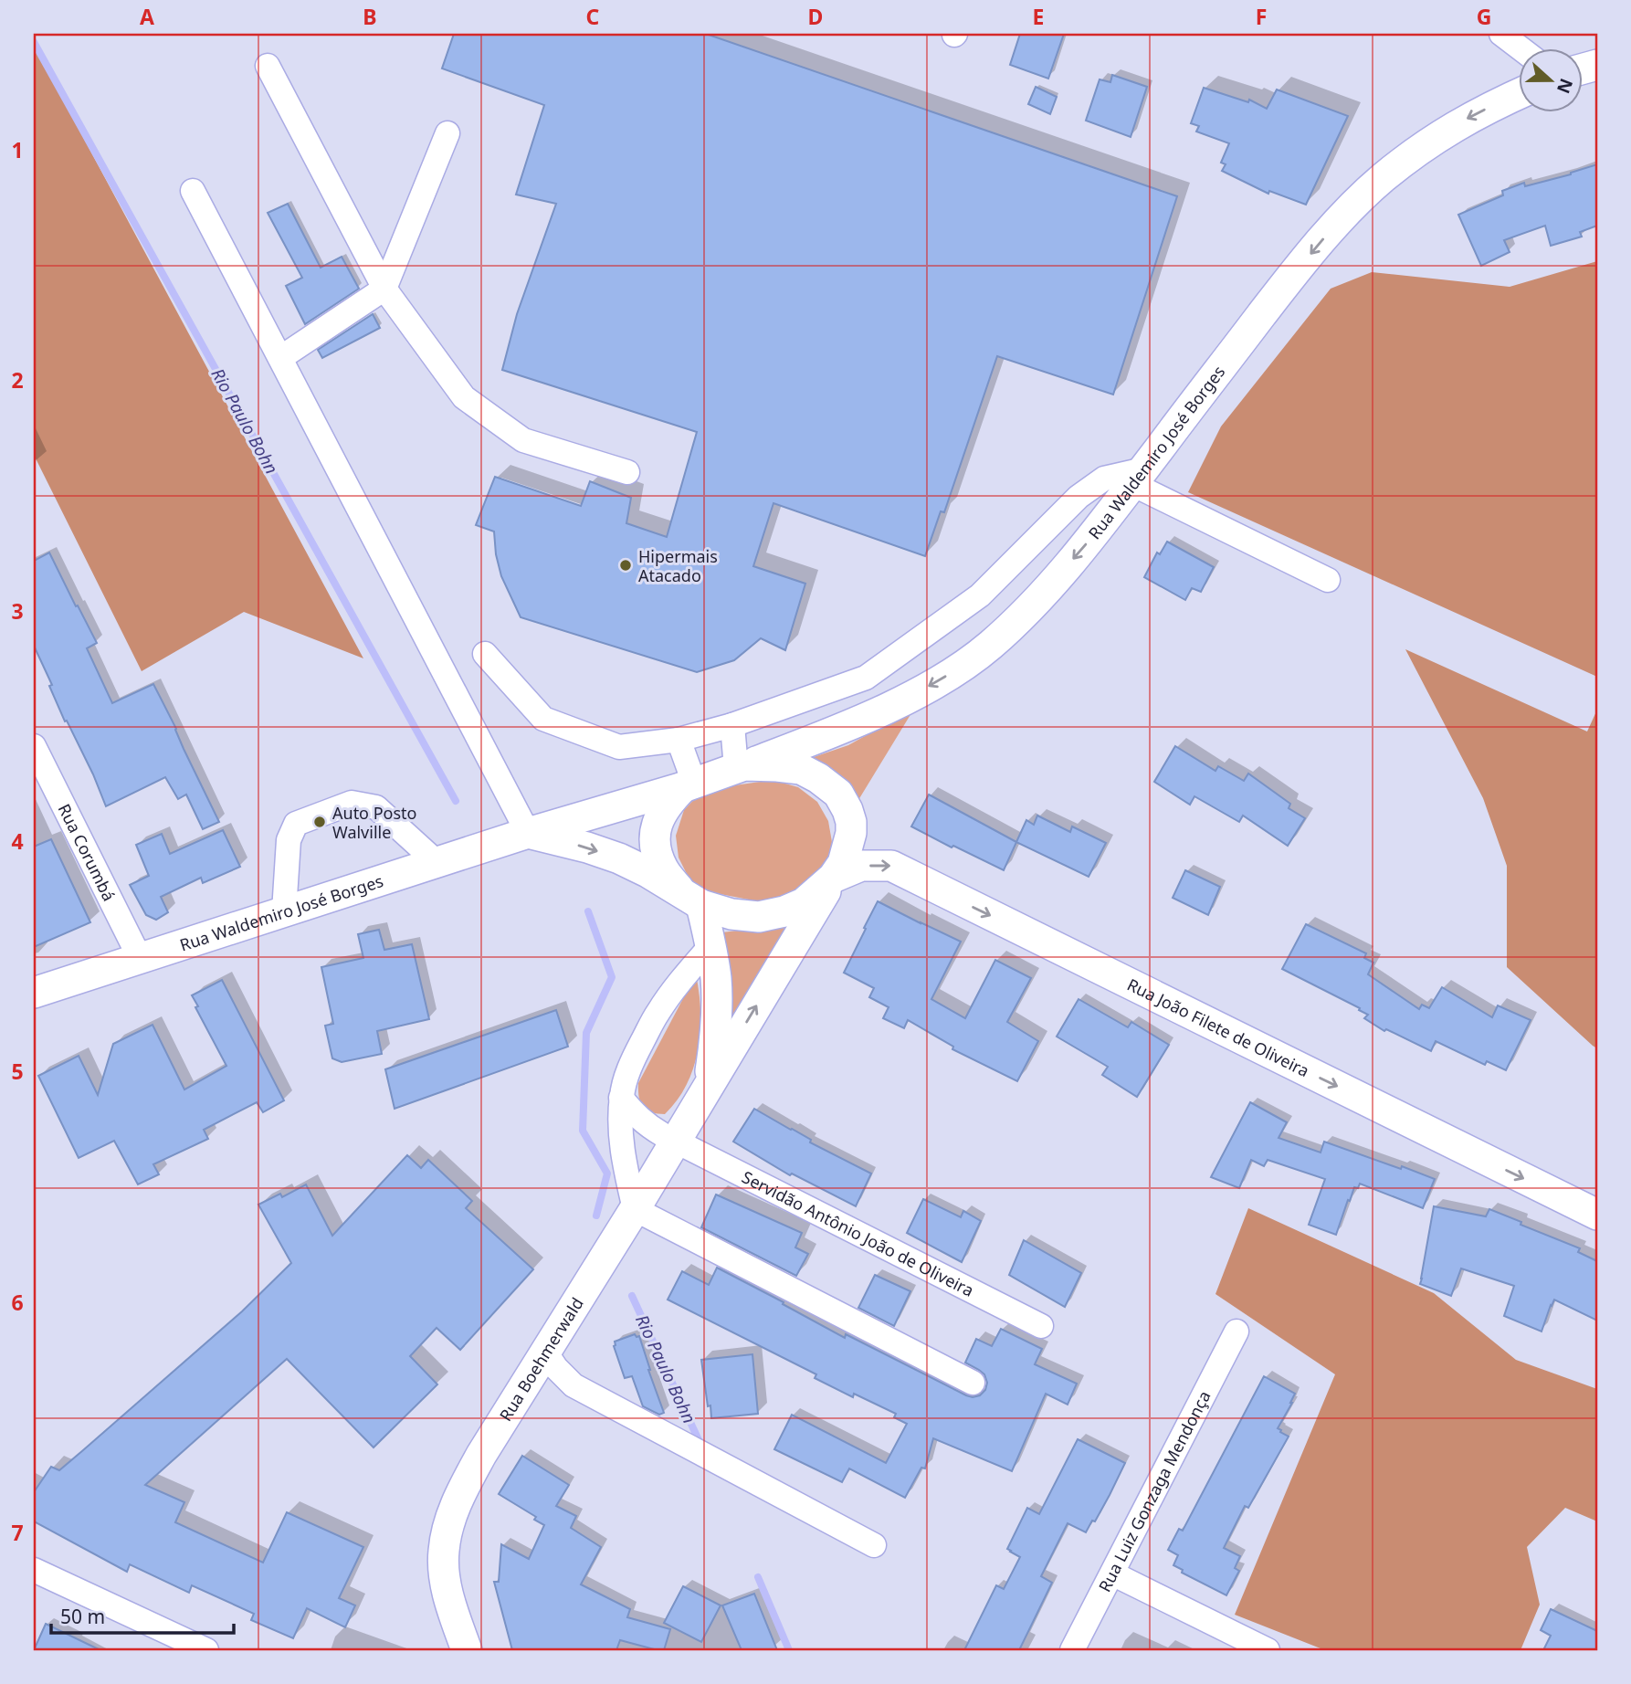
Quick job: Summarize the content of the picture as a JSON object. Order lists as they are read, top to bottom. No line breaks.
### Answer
{"streets":{"main road":["Rua Waldemiro José Borges","Rua João Filete de Oliveira","Rua Boehmerwald"],"street":["Rua Corumbá","Servidão Antônio João de Oliveira","Rua Luiz Gonzaga Mendonça"]},"crossings":[["Rua Waldemiro José Borges","Rua Corumbá"],["Rua Waldemiro José Borges","Rua João Filete de Oliveira"],["Rua Waldemiro José Borges","Rua Boehmerwald"],["Rua João Filete de Oliveira","Rua Boehmerwald"],["Servidão Antônio João de Oliveira","Rua Boehmerwald"]],"one_way":["Rua Waldemiro José Borges","Rua João Filete de Oliveira"],"water":["Rio Paulo Bohn"],"places":["Hipermais Atacado","Auto Posto Walville"],"scale_bar":"50 m","north":"right","grid":{"columns":["A","B","C","D","E","F","G"],"rows":["1","2","3","4","5","6","7"]}}
